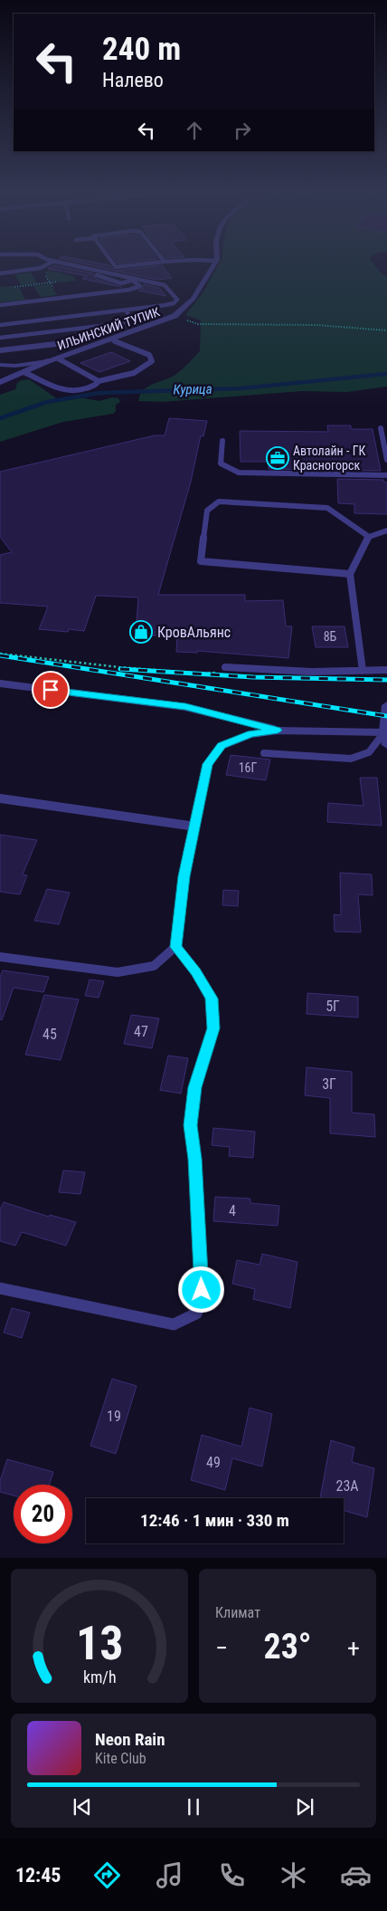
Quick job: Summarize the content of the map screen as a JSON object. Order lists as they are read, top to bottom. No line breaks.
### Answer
{"streets":{"street":["ИЛЬИНСКИЙ ТУПИК"]},"water":["Курица"],"places":{"office":["Автолайн - ГК Красногорск"],"shop":["КровАльянс"]},"house_numbers":["8Б","16Г","5Г","47","45","3Г","4","19","49","23А"],"page":{"turn":["240 m","Налево"],"limit":"20","trip":"12:46 · 1 мин · 330 m","tile":"Климат","heat":["−","23°","+"],"song":["Neon Rain","Kite Club"],"tabs":"12:45","gauge":["13","km/h"]}}
